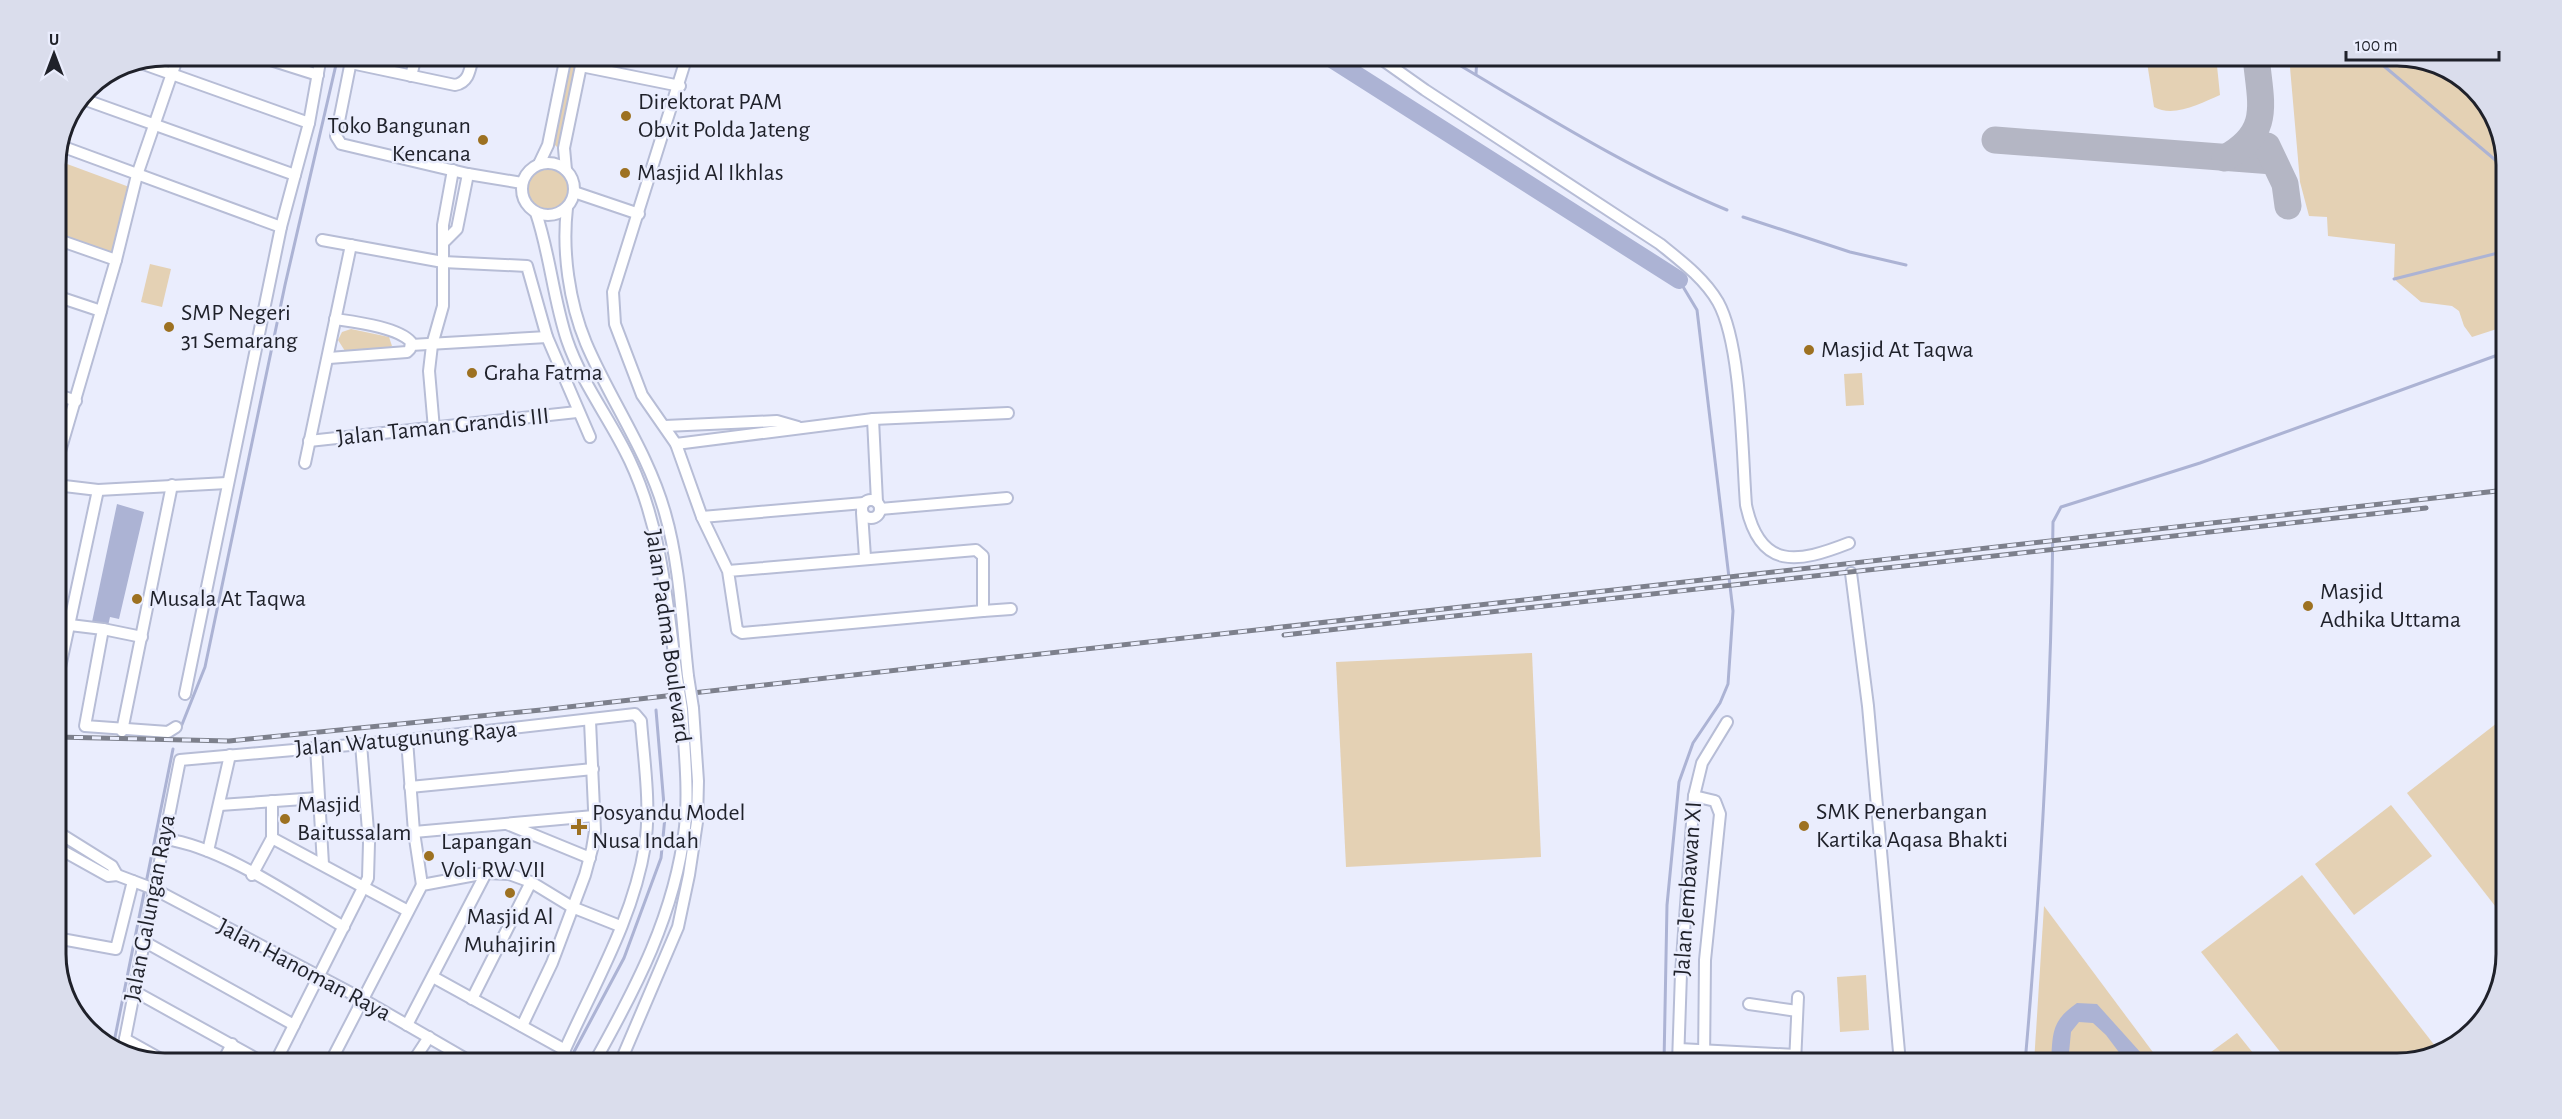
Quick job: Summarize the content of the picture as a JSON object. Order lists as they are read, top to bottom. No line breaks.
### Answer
{"streets":{"street":["Jalan Taman Grandis III","Jalan Padma Boulevard","Jalan Watugunung Raya","Jalan Jembawan XI","Jalan Galungan Raya","Jalan Hanoman Raya"]},"crossings":[["Jalan Watugunung Raya","Jalan Galungan Raya"],["Jalan Galungan Raya","Jalan Hanoman Raya"]],"places":{"other":["Direktorat PAM Obvit Polda Jateng","Toko Bangunan Kencana","Masjid Al Ikhlas","SMP Negeri 31 Semarang","Masjid At Taqwa","Graha Fatma","Musala At Taqwa","Masjid Adhika Uttama","Masjid Baitussalam","SMK Penerbangan Kartika Aqasa Bhakti","Lapangan Voli RW VII","Masjid Al Muhajirin"],"health":["Posyandu Model Nusa Indah"]},"scale_bar":"100 m","north":"top"}
